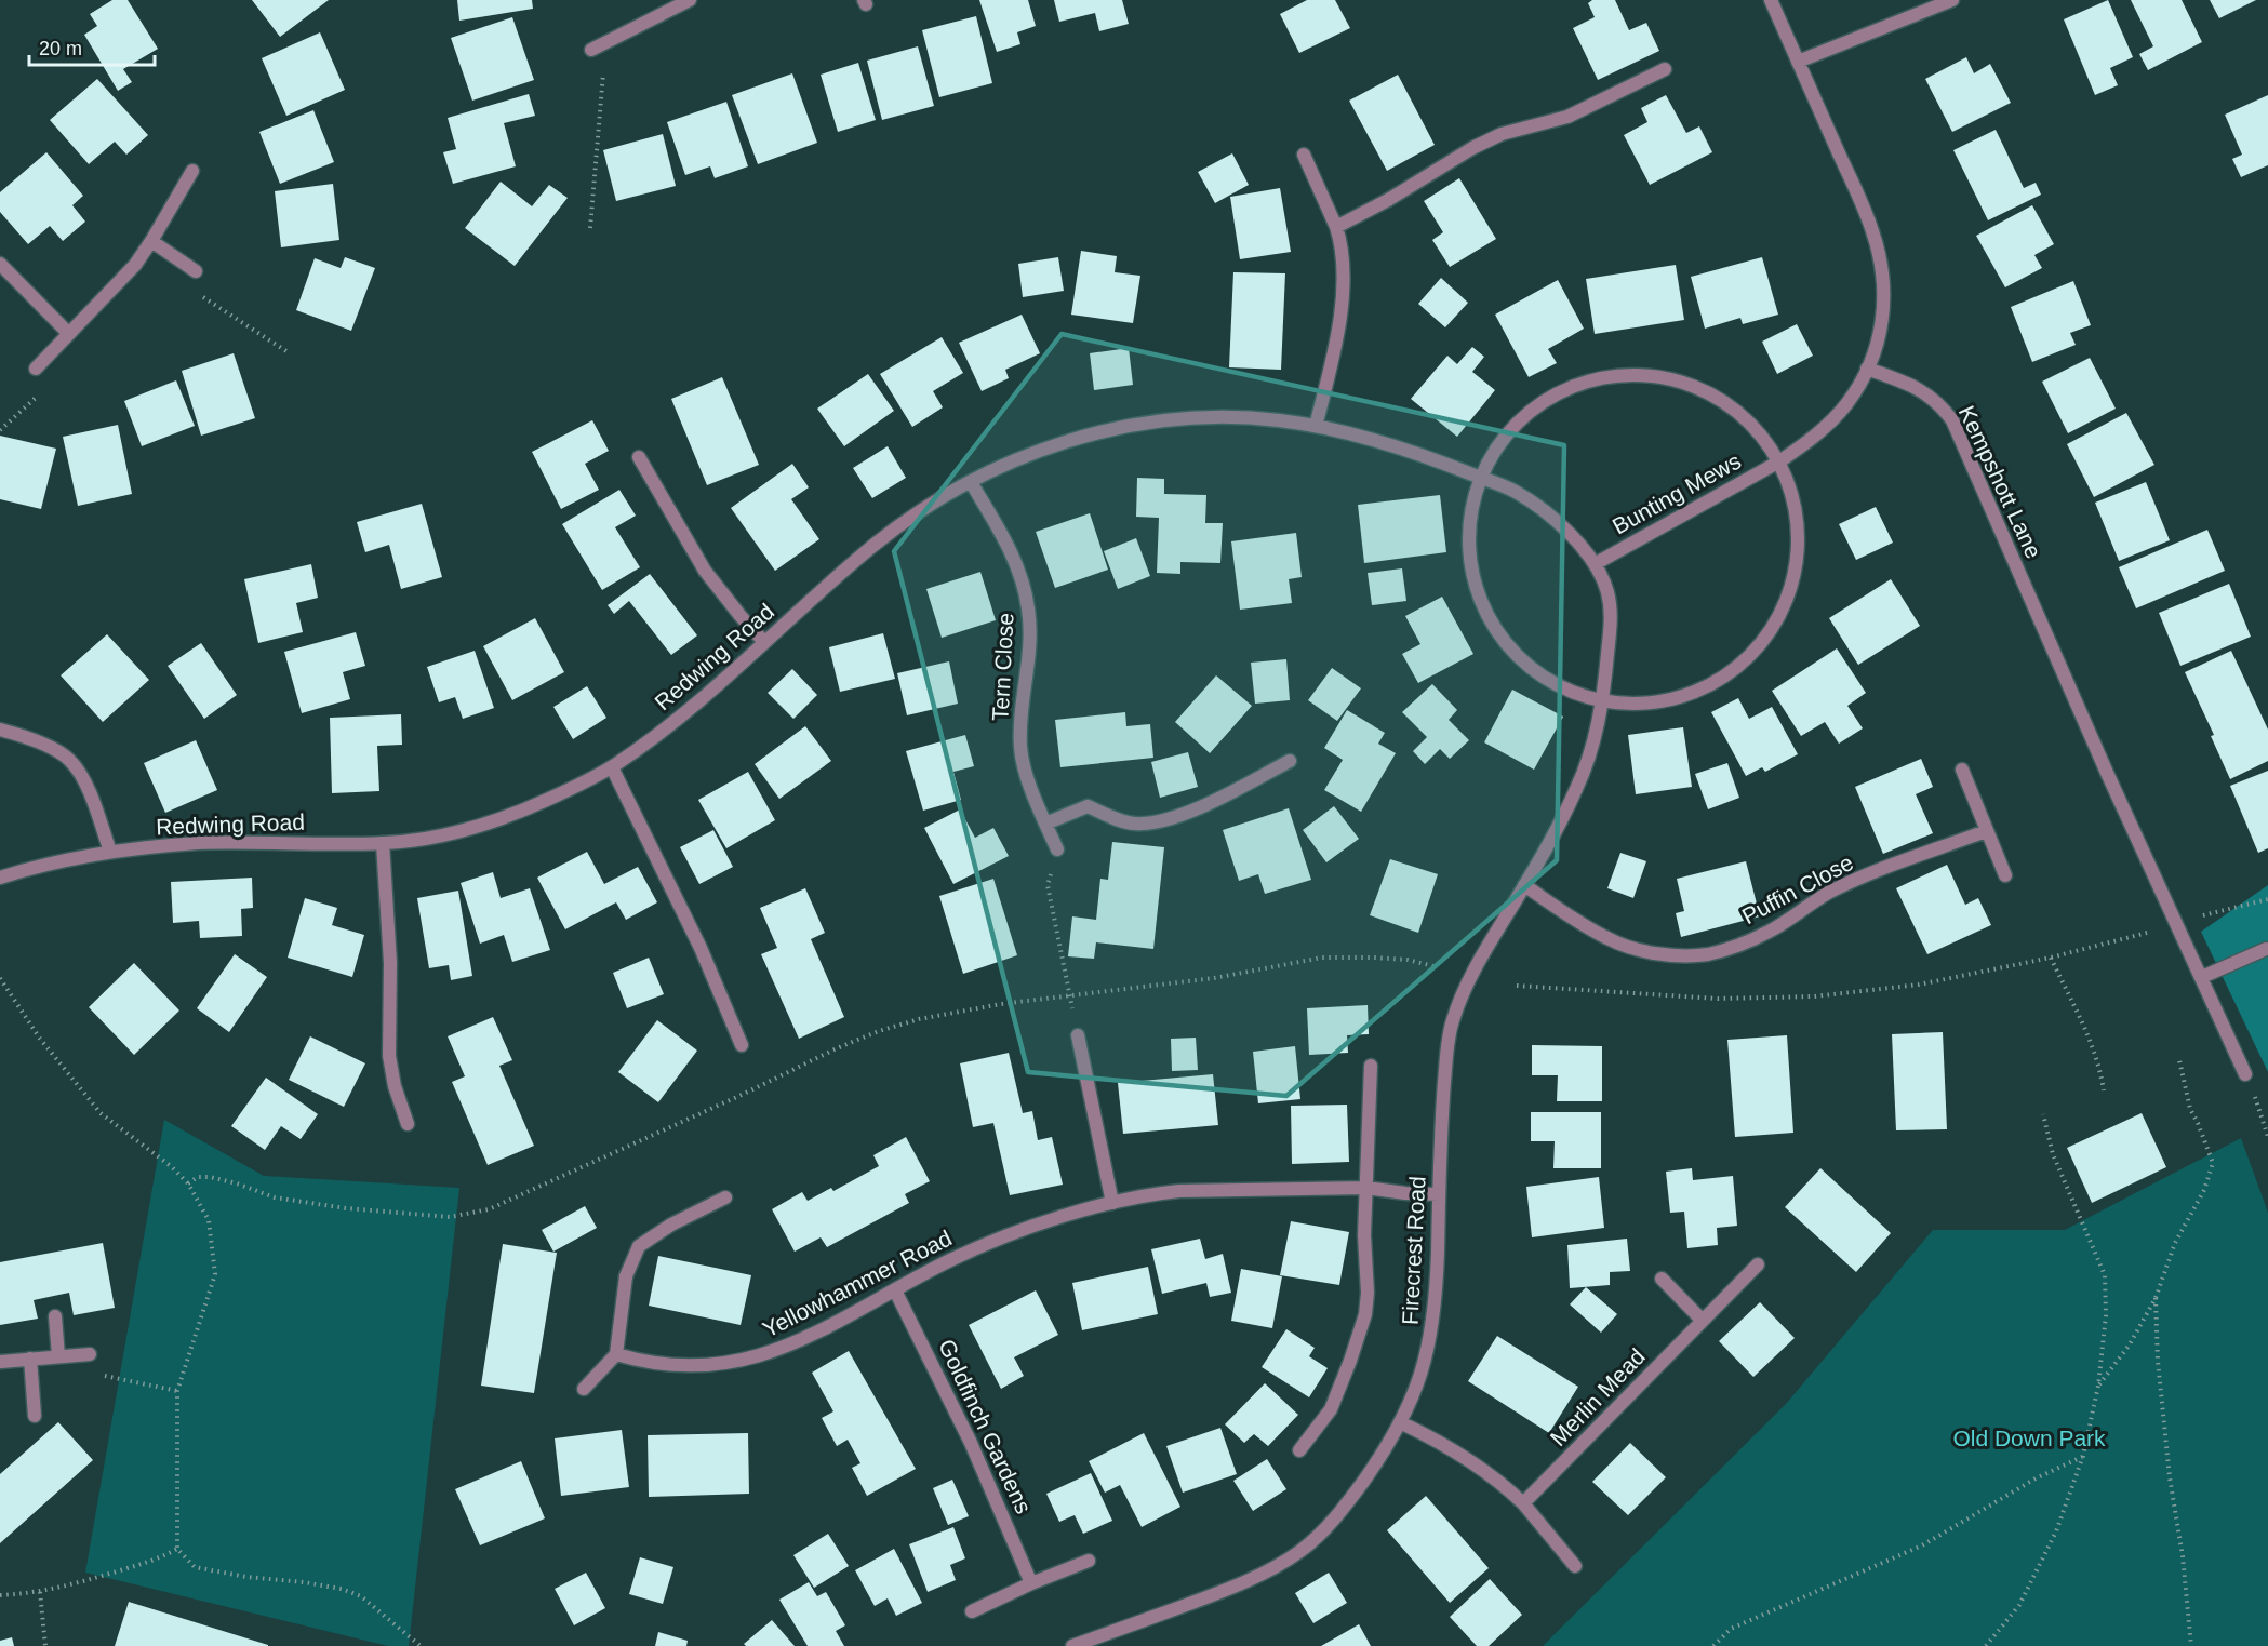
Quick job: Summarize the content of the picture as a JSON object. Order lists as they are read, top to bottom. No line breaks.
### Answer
{"streets":{"street":["Kempshott Lane","Bunting Mews","Redwing Road","Tern Close","Puffin Close","Firecrest Road","Yellowhammer Road","Merlin Mead","Goldfinch Gardens"]},"crossings":[["Kempshott Lane","Bunting Mews"],["Bunting Mews","Firecrest Road"],["Redwing Road","Tern Close"],["Puffin Close","Firecrest Road"],["Firecrest Road","Yellowhammer Road"],["Yellowhammer Road","Goldfinch Gardens"]],"parks":["Old Down Park"],"scale_bar":"20 m"}
